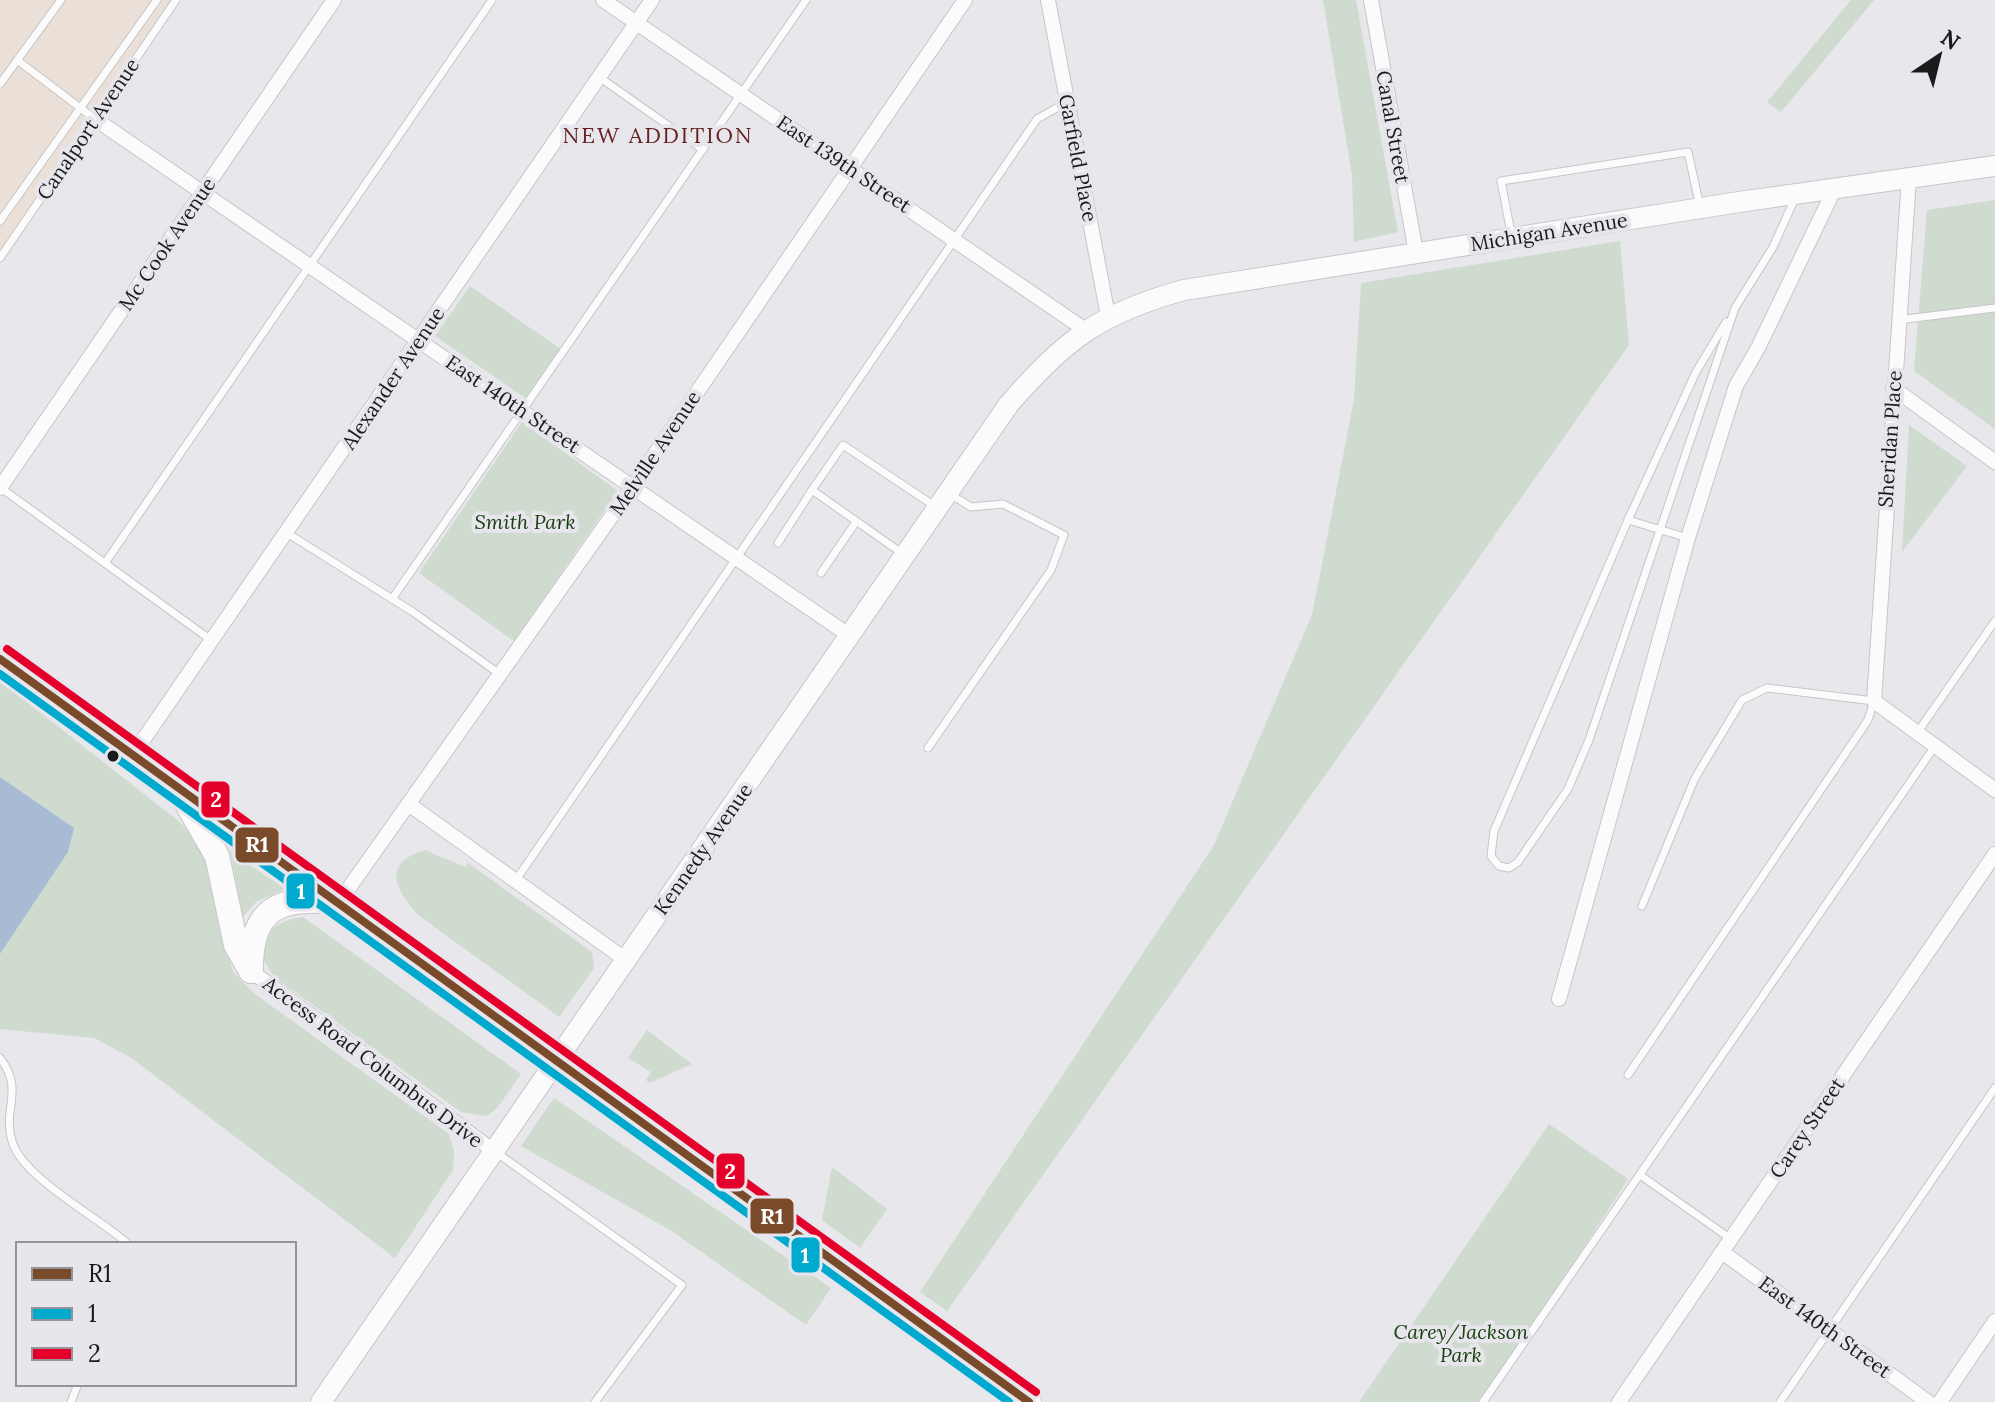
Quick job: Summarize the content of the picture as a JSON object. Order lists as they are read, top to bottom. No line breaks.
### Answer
{"streets":{"main road":["Michigan Avenue","Kennedy Avenue"],"street":["Canal Street","Garfield Place","East 139th Street","Mc Cook Avenue","Alexander Avenue","East 140th Street","Sheridan Place","Melville Avenue","Access Road Columbus Drive","Carey Street"],"lane":["Canalport Avenue"]},"crossings":[["Canal Street","Michigan Avenue"],["Canalport Avenue","East 140th Street"],["Garfield Place","Michigan Avenue"],["Garfield Place","Kennedy Avenue"],["East 139th Street","Alexander Avenue"],["East 139th Street","Melville Avenue"],["East 139th Street","Kennedy Avenue"],["Michigan Avenue","Sheridan Place"],["Michigan Avenue","Kennedy Avenue"],["Mc Cook Avenue","East 140th Street"],["Alexander Avenue","East 140th Street"],["East 140th Street","Melville Avenue"],["East 140th Street","Kennedy Avenue"],["East 140th Street","Carey Street"],["Kennedy Avenue","Access Road Columbus Drive"]],"districts":["NEW ADDITION"],"parks":["Smith Park","Carey/Jackson Park"],"lines":["transit line 2","transit line R1","transit line 1"],"legend":["R1","1","2"],"north":"top right"}
